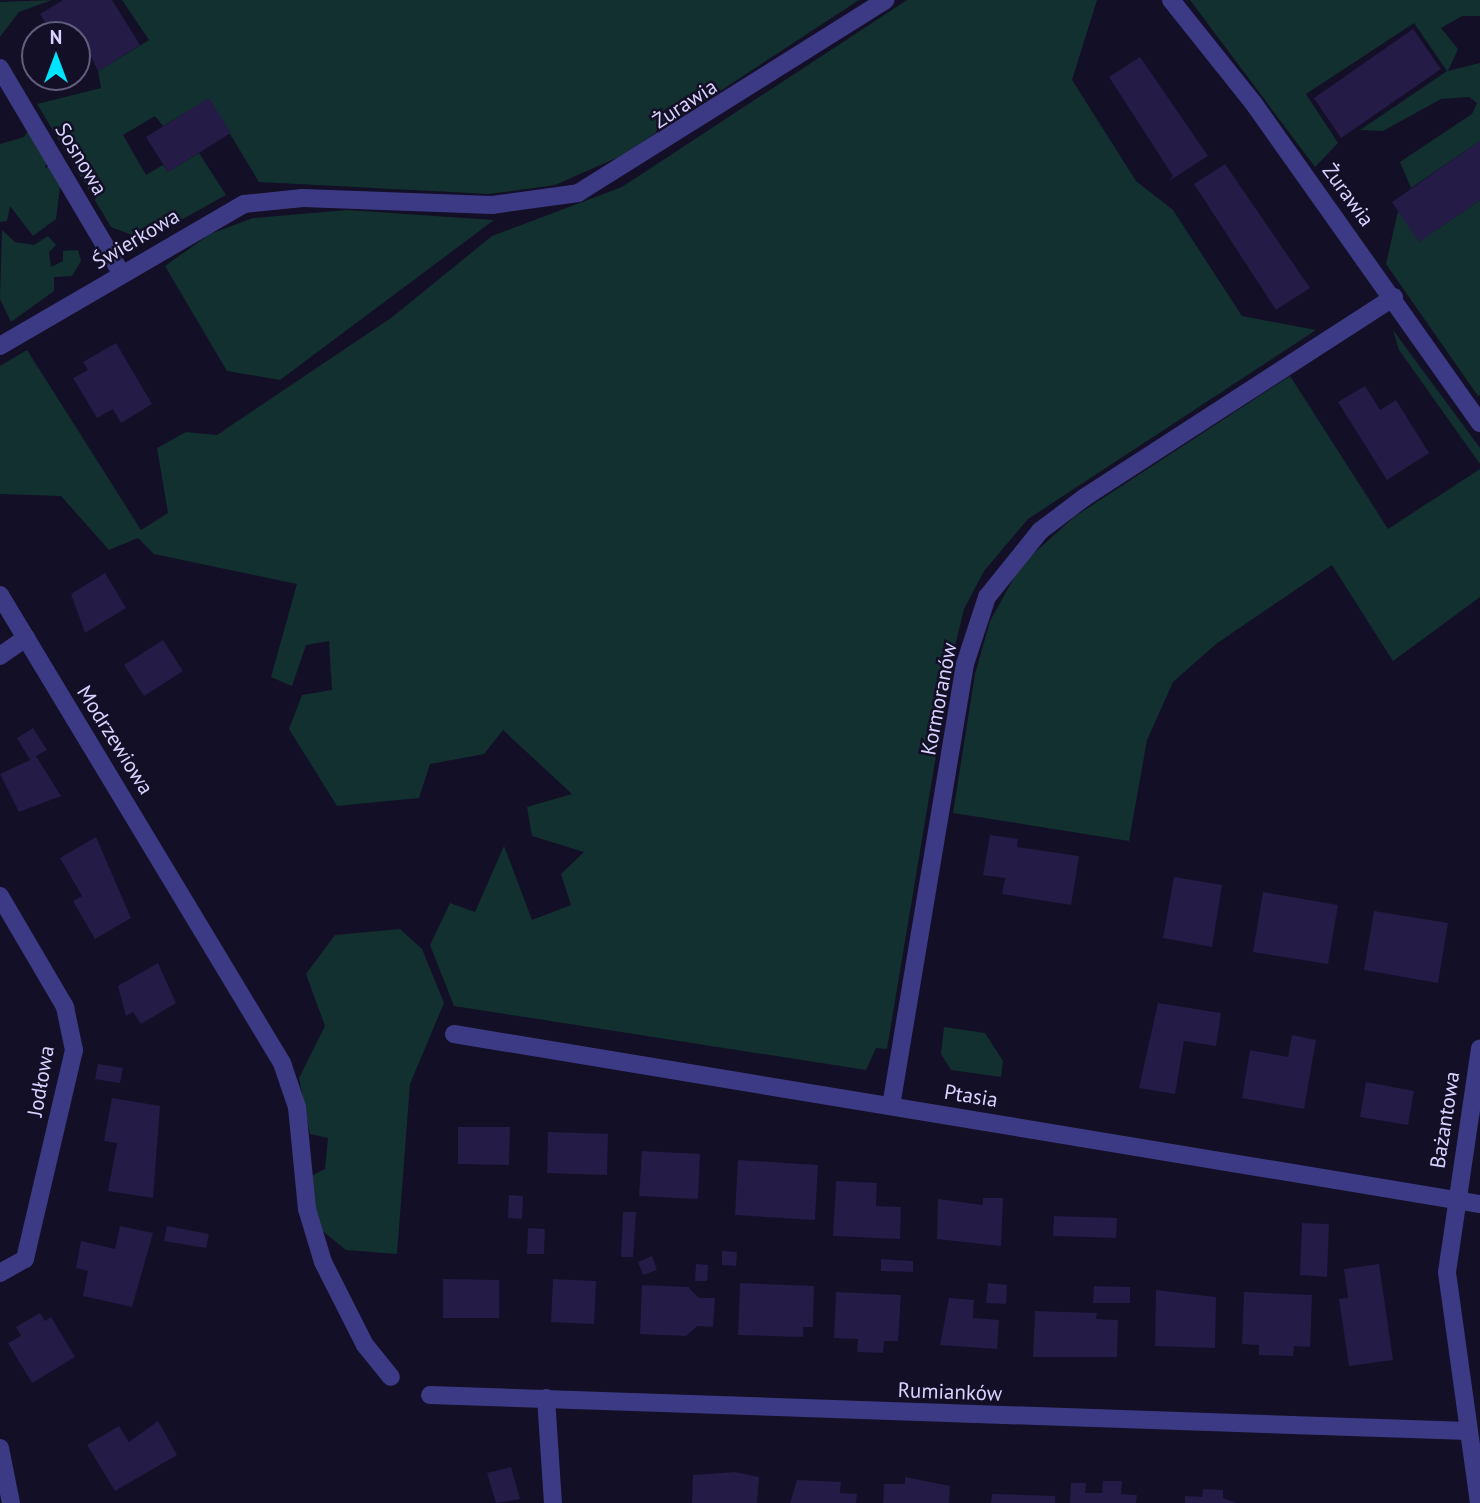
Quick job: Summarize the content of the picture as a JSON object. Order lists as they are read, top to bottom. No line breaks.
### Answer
{"streets":{"street":["Żurawia","Sosnowa","Świerkowa","Kormoranów","Modrzewiowa","Jodłowa","Ptasia","Bażantowa","Rumianków"]},"crossings":[["Żurawia","Świerkowa"],["Żurawia","Kormoranów"],["Sosnowa","Świerkowa"],["Kormoranów","Ptasia"],["Ptasia","Bażantowa"],["Bażantowa","Rumianków"]],"north":"top"}
